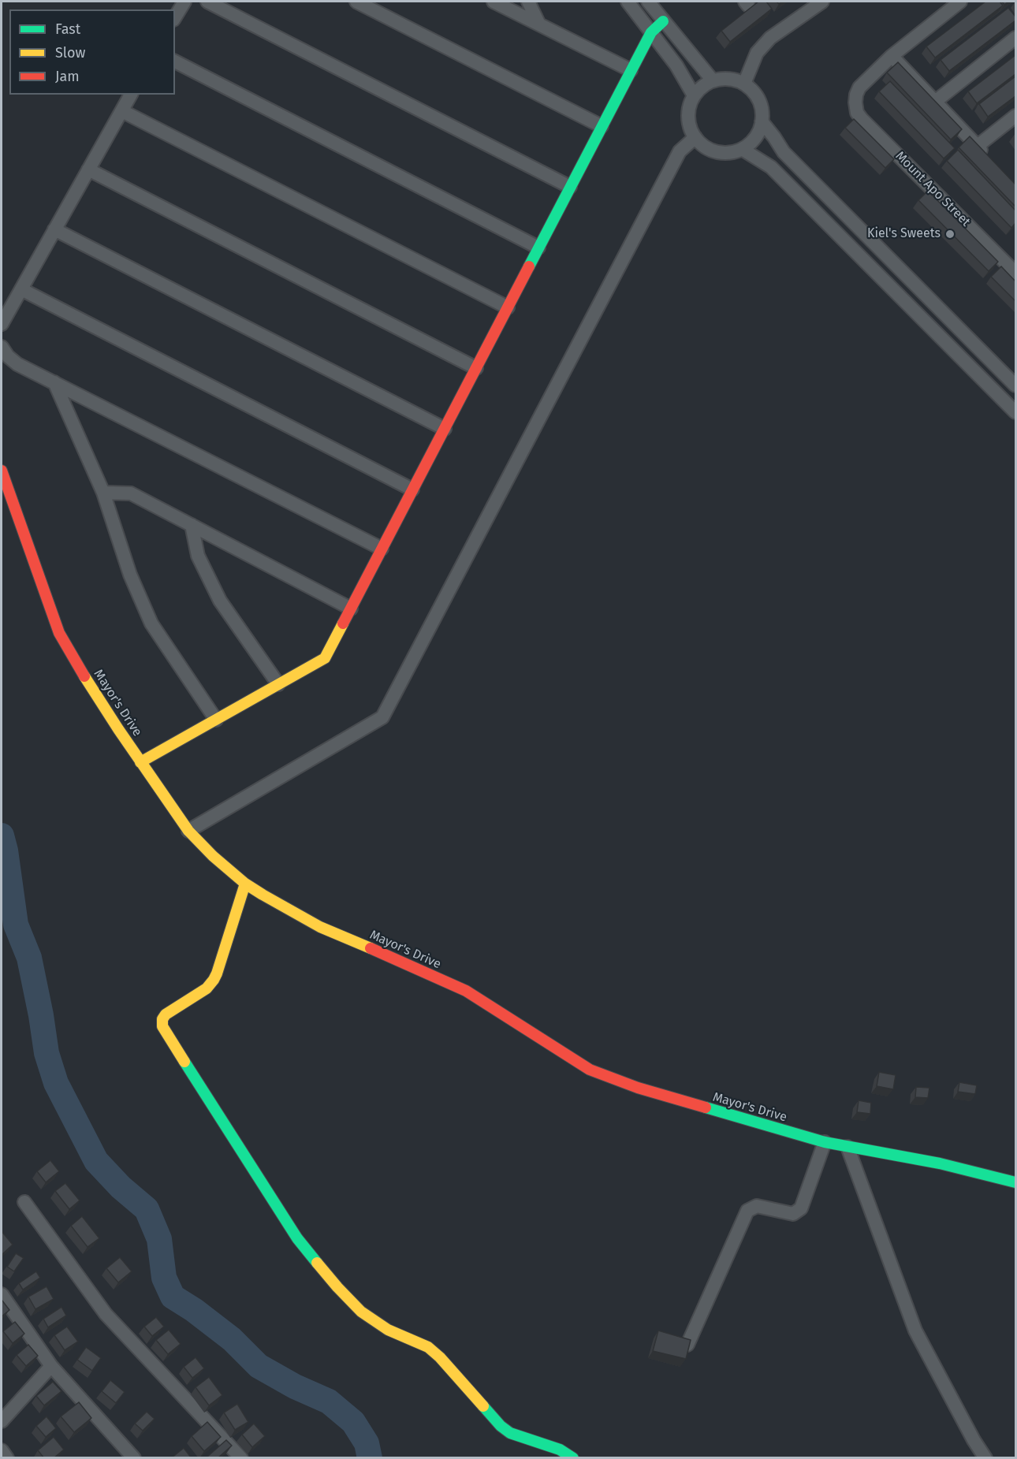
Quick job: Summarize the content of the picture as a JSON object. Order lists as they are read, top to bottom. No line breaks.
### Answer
{"streets":{"street":["Mount Apo Street","Mayor's Drive"]},"places":["Kiel's Sweets"],"legend":["Fast","Slow","Jam"]}
